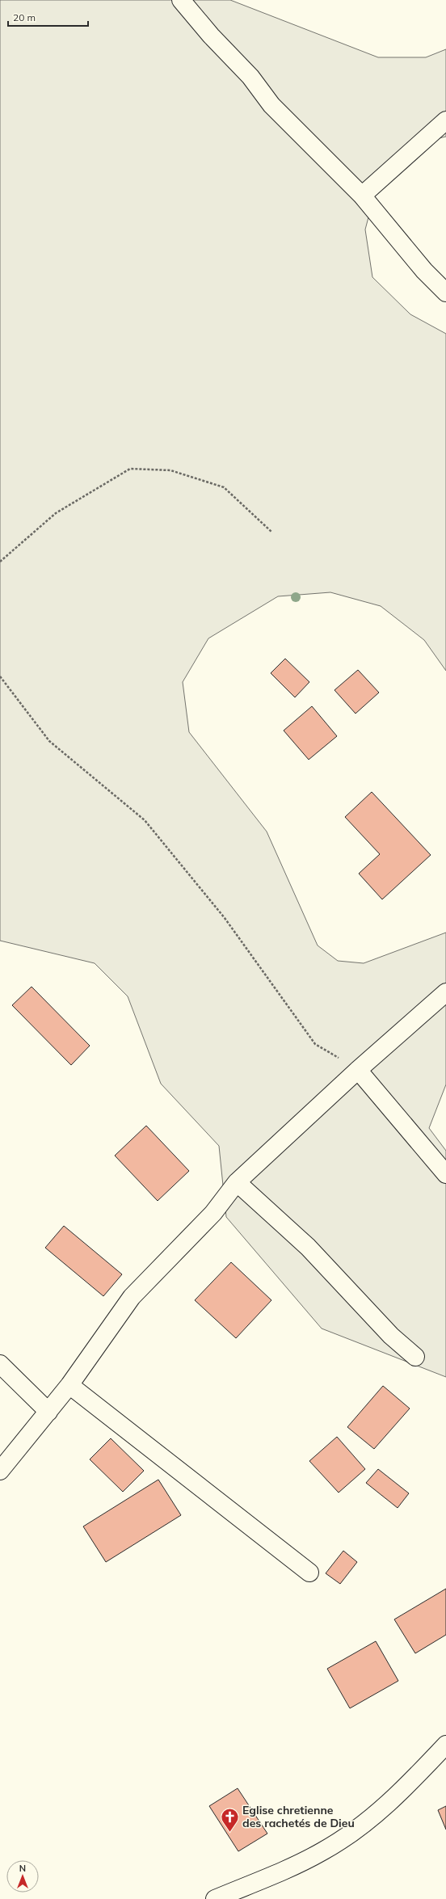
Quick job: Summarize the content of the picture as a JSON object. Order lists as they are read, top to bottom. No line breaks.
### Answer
{"places":{"church":["Eglise chretienne des rachetés de Dieu"]},"scale_bar":"20 m","north":"top"}
